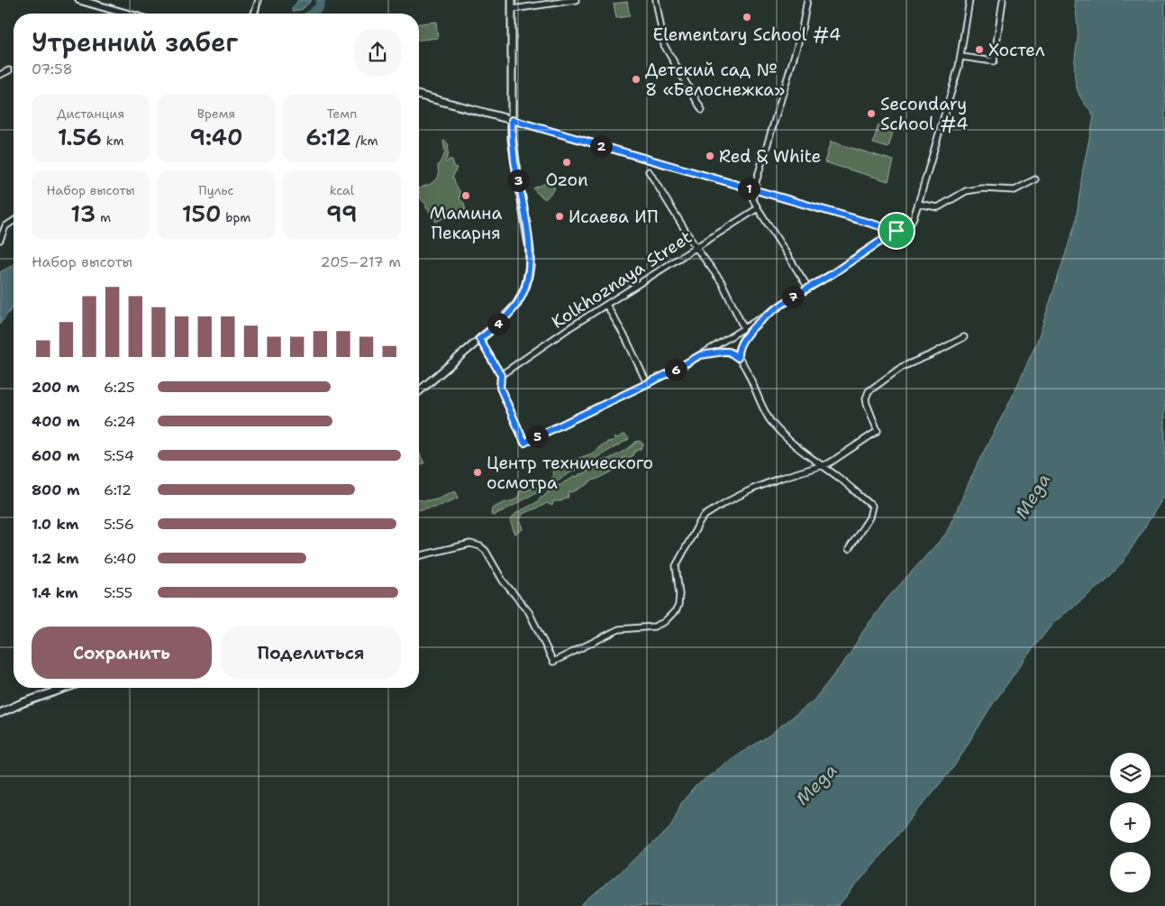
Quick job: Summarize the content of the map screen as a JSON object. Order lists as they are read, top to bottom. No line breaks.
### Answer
{"streets":{"street":["Kolkhoznaya Street"]},"water":["Mega"],"places":["Elementary School #4","Хостел","Детский сад № 8 «Белоснежка»","Secondary School #4","Red & White","Ozon","Мамина Пекарня","Исаева ИП","Центр технического осмотра"],"page":{"heading":["Утренний забег","07:58"],"stats":[["Дистанция","1.56 km"],["Время","9:40"],["Темп","6:12 /km"],["Набор высоты","13 m"],["Пульс","150 bpm"],["kcal","99"]],"pins":["2","3","1","7","4","6","5"],"chart":["Набор высоты","205–217 m"],"list":[{"name":"200 m","note":"6:25"},{"name":"400 m","note":"6:24"},{"name":"600 m","note":"5:54"},{"name":"800 m","note":"6:12"},{"name":"1.0 km","note":"5:56"},{"name":"1.2 km","note":"6:40"},{"name":"1.4 km","note":"5:55"}],"buttons":["Сохранить","Поделиться"],"map_buttons":["+","−"]}}
